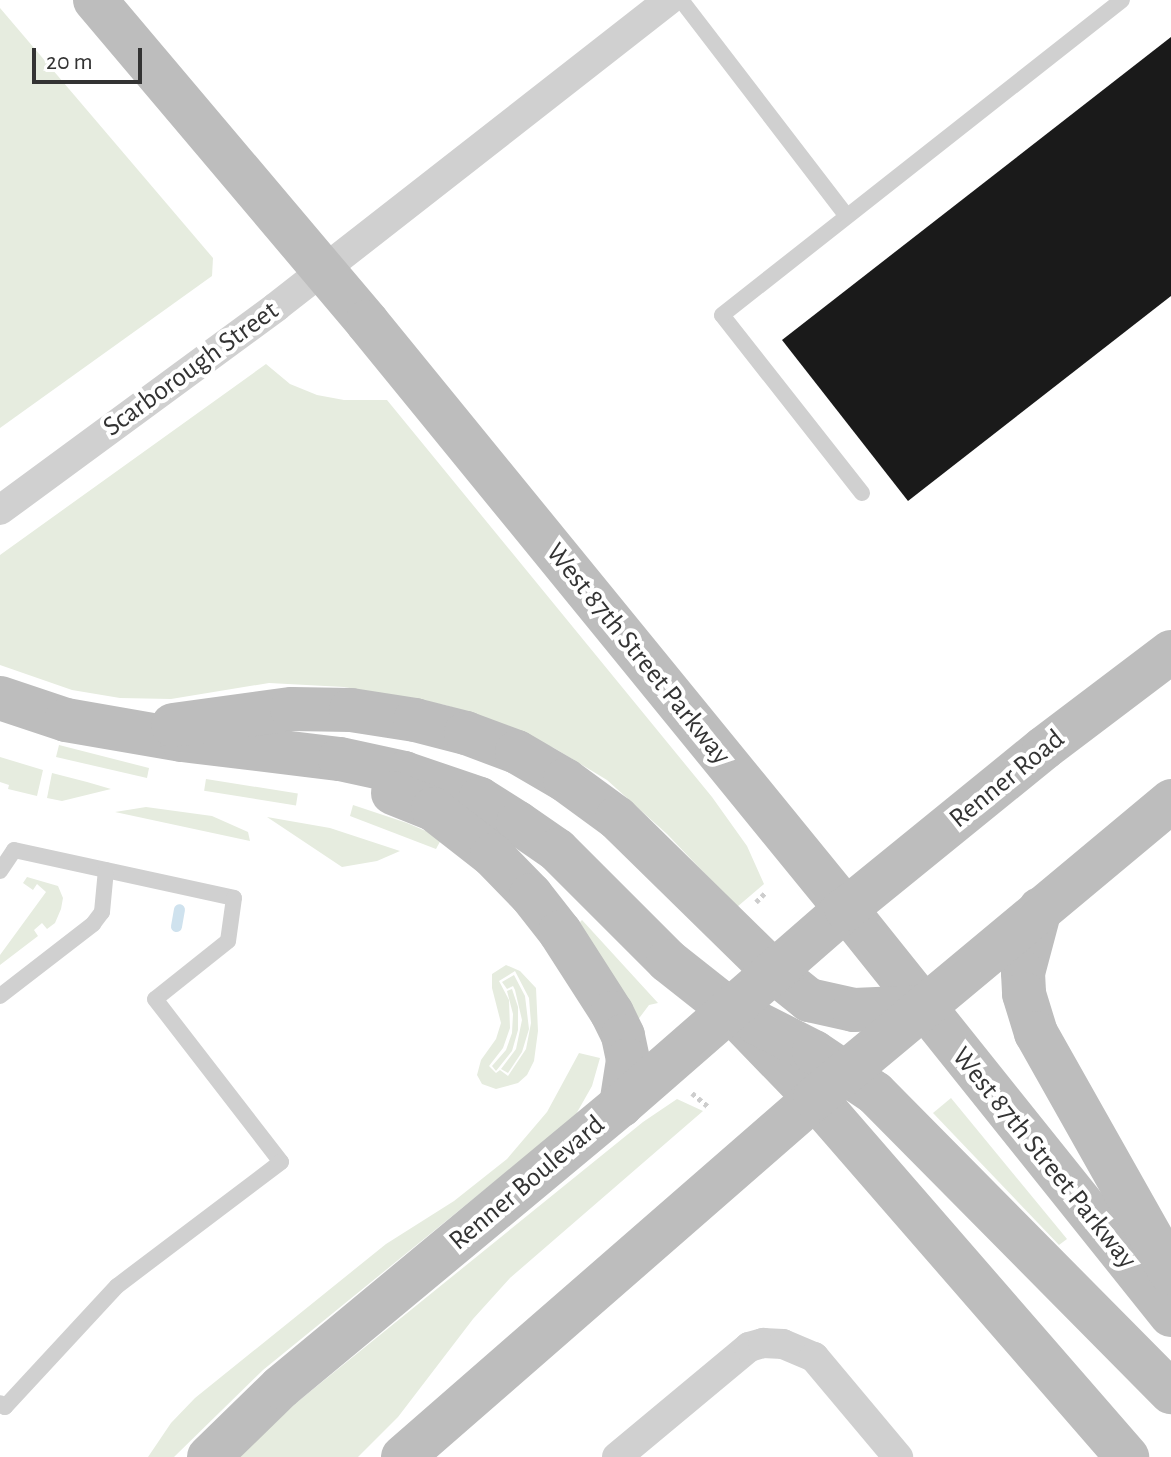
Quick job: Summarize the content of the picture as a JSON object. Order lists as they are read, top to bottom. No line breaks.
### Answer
{"streets":{"main road":["West 87th Street Parkway","Renner Road","Renner Boulevard"],"street":["Scarborough Street"]},"crossings":[["Scarborough Street","West 87th Street Parkway"],["West 87th Street Parkway","Renner Road"],["West 87th Street Parkway","Renner Boulevard"],["Renner Road","Renner Boulevard"]],"scale_bar":"20 m"}
